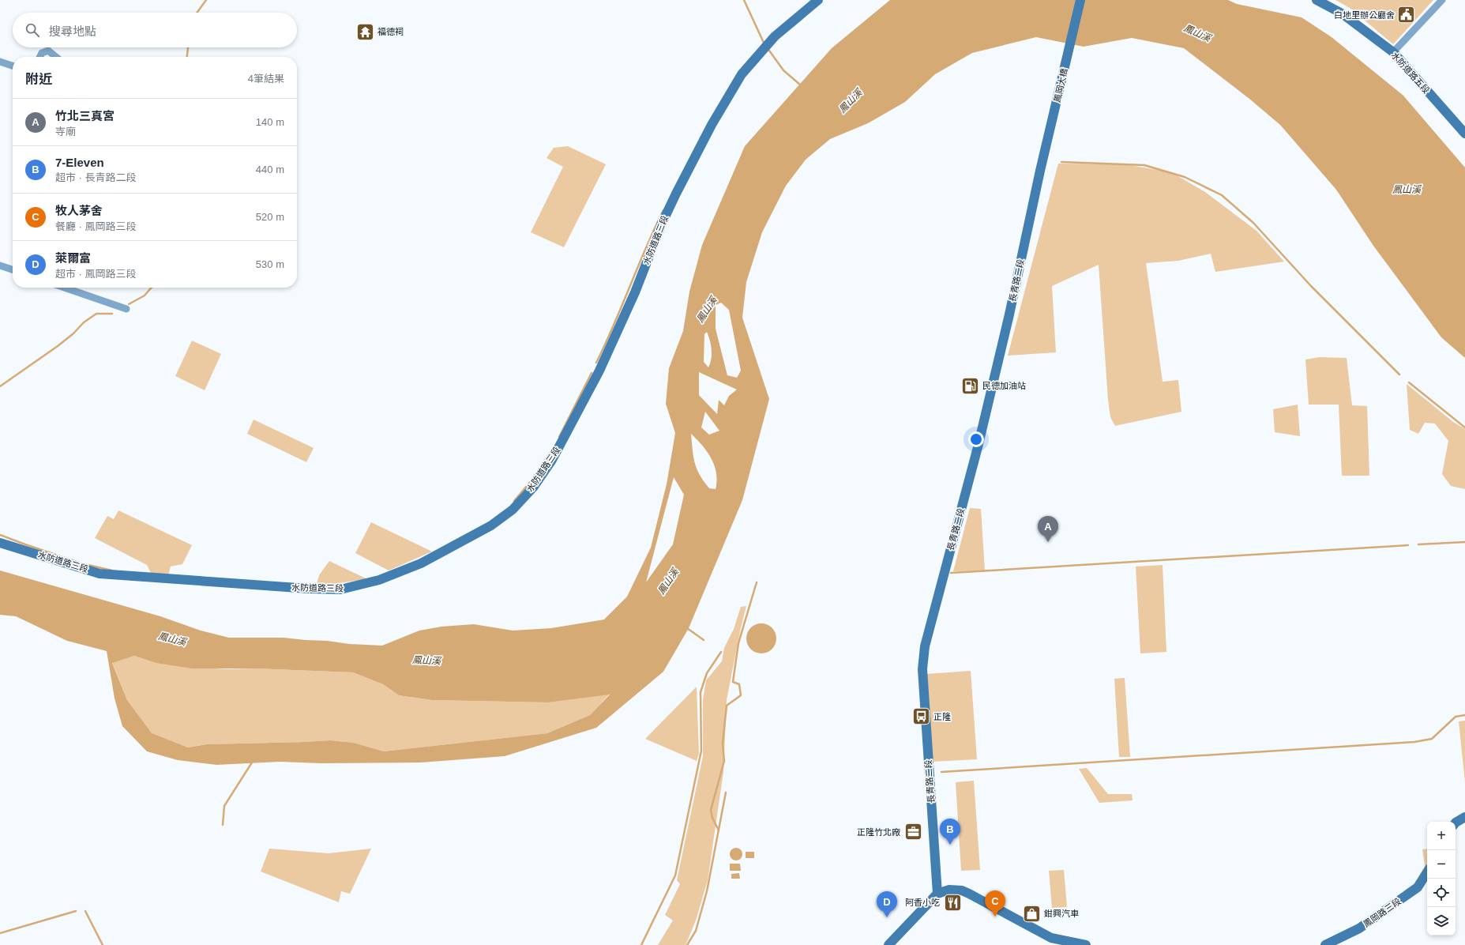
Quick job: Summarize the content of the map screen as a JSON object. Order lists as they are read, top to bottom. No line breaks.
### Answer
{"streets":{"street":["水防道路五段","鳳岡大橋","水防道路三段","長青路二段","鳳岡路三段"]},"crossings":[["鳳岡大橋","長青路二段"]],"water":["鳳山溪"],"places":{"public building":["白地里辦公廳舍"],"temple":["福德祠"],"fuel station":["民德加油站"],"bus stop":["正隆"],"office":["正隆竹北廠"],"restaurant":["阿香小吃"],"shop":["鉗興汽車"]},"page":{"search":"搜尋地點","heading":["附近","4筆結果"],"list":[{"mark":"A","name":"竹北三真宮","note":"寺廟","value":"140 m"},{"mark":"B","name":"7-Eleven","note":"超市 · 長青路二段","value":"440 m"},{"mark":"C","name":"牧人茅舍","note":"餐廳 · 鳳岡路三段","value":"520 m"},{"mark":"D","name":"萊爾富","note":"超市 · 鳳岡路三段","value":"530 m"}],"pins":["A","B","C","D"],"map_buttons":["+","−"]}}
